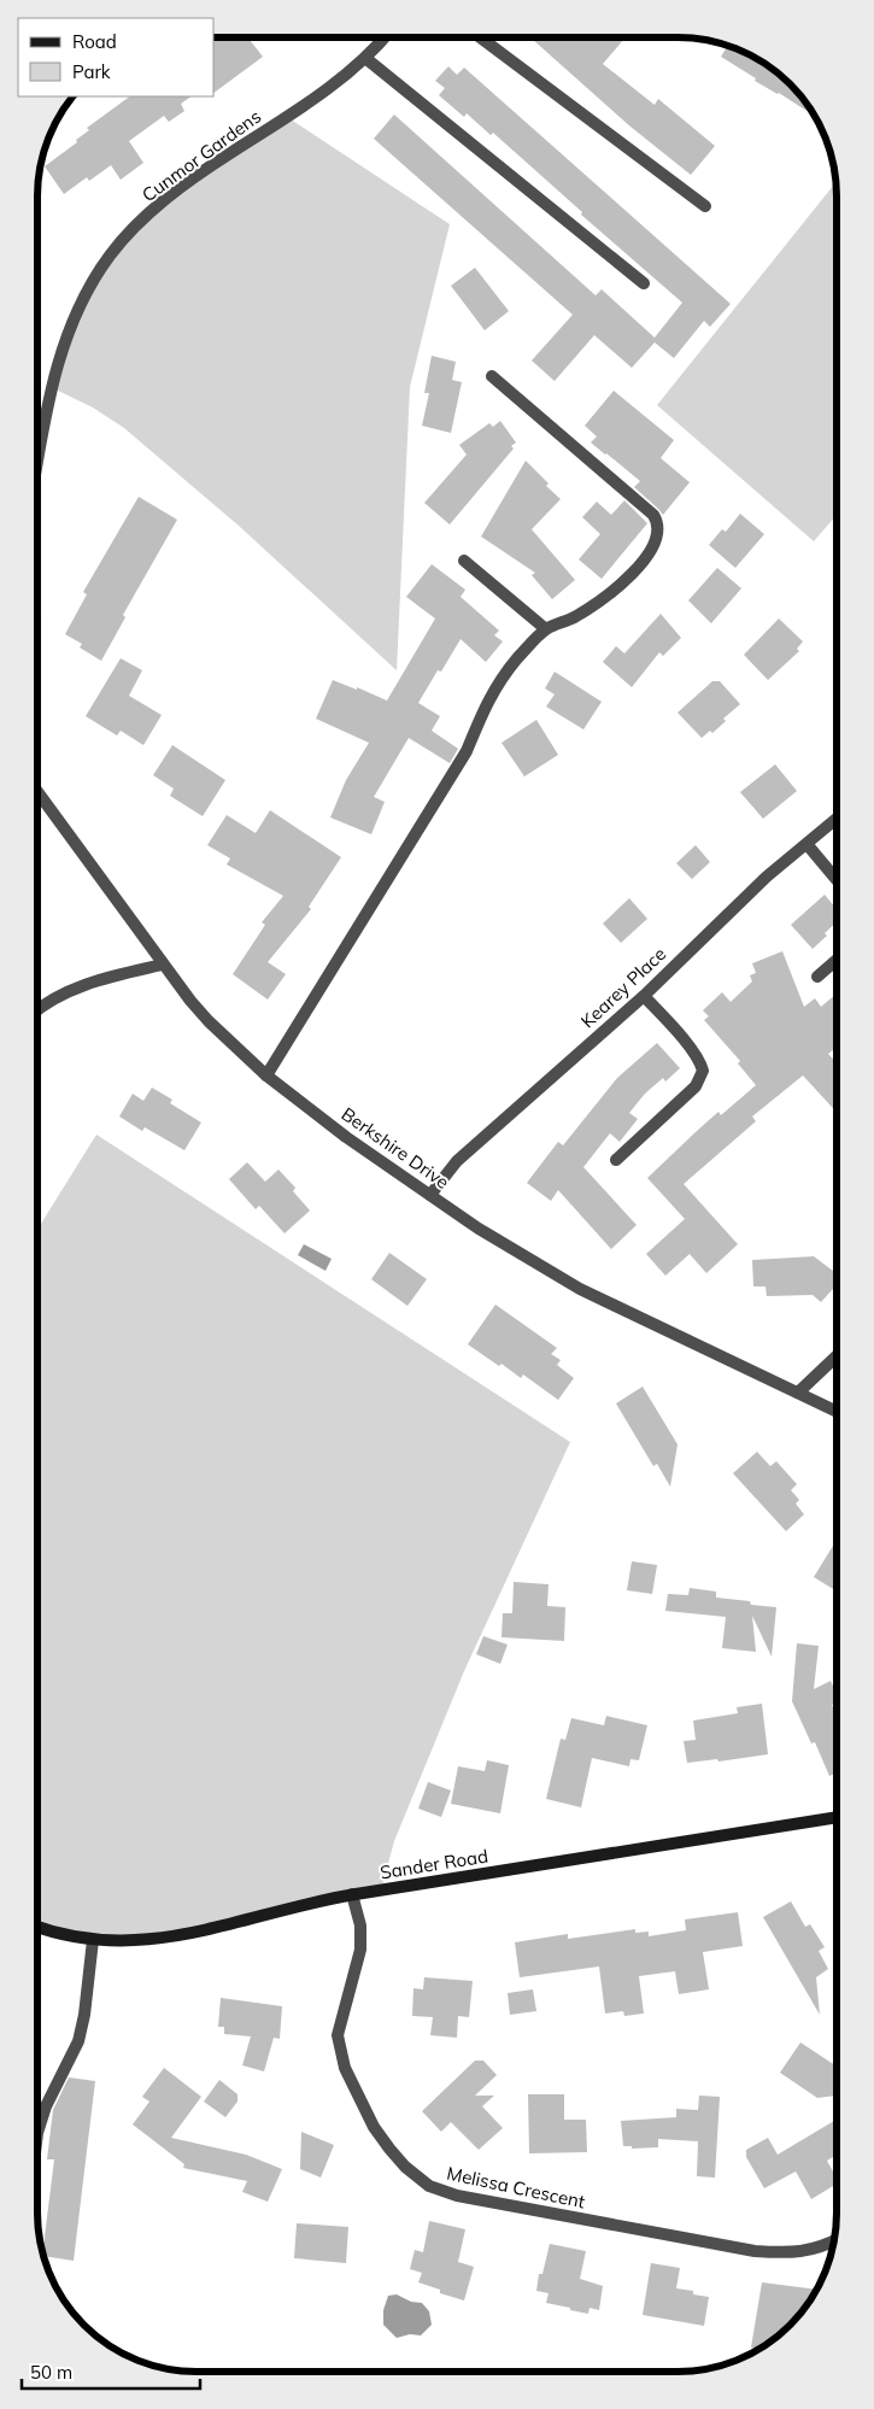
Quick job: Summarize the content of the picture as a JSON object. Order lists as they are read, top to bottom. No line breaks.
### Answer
{"streets":{"main road":["Sander Road"],"street":["Cunmor Gardens","Kearey Place","Berkshire Drive","Melissa Crescent"]},"crossings":[["Kearey Place","Berkshire Drive"],["Sander Road","Melissa Crescent"]],"legend":["Road","Park"],"scale_bar":"50 m"}
